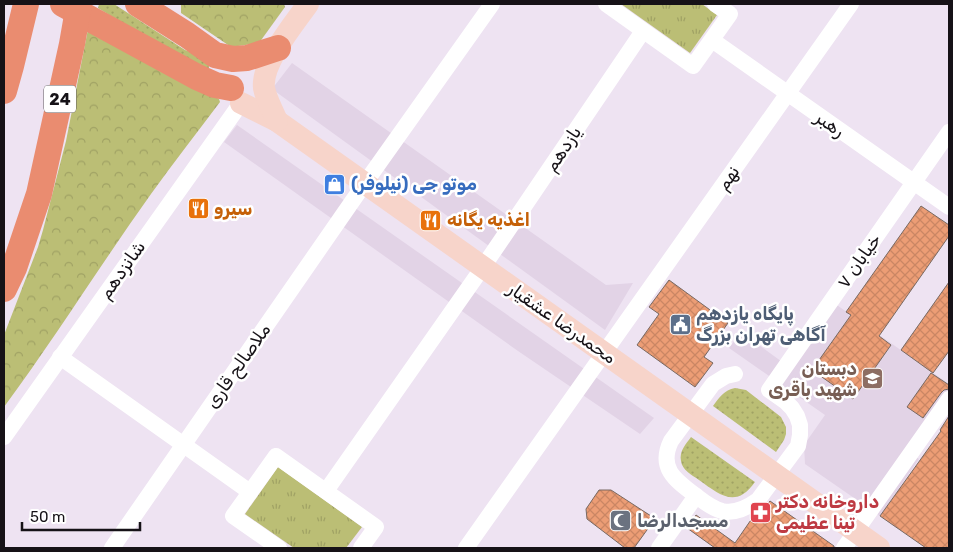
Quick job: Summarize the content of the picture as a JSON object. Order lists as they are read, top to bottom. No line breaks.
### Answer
{"streets":{"highway":["24"],"main road":["محمدرضا عشقیار"],"street":["رهبر","یازدهم","نهم","خیابان ۷","شانزدهم","ملاصالح قاری"]},"crossings":[["رهبر","نهم"],["رهبر","خیابان ۷"],["یازدهم","محمدرضا عشقیار"],["نهم","محمدرضا عشقیار"],["خیابان ۷","محمدرضا عشقیار"],["شانزدهم","محمدرضا عشقیار"],["محمدرضا عشقیار","ملاصالح قاری"]],"places":{"shop":["موتو جی (نیلوفر)"],"restaurant":["سیرو","اغذیه یگانه"],"public building":["پایگاه یازدهم آگاهی تهران بزرگ"],"school or university":["دبستان شهید باقری"],"pharmacy":["داروخانه دکتر تینا عظیمی"],"mosque":["مسجدالرضا"]},"scale_bar":"50 m"}
